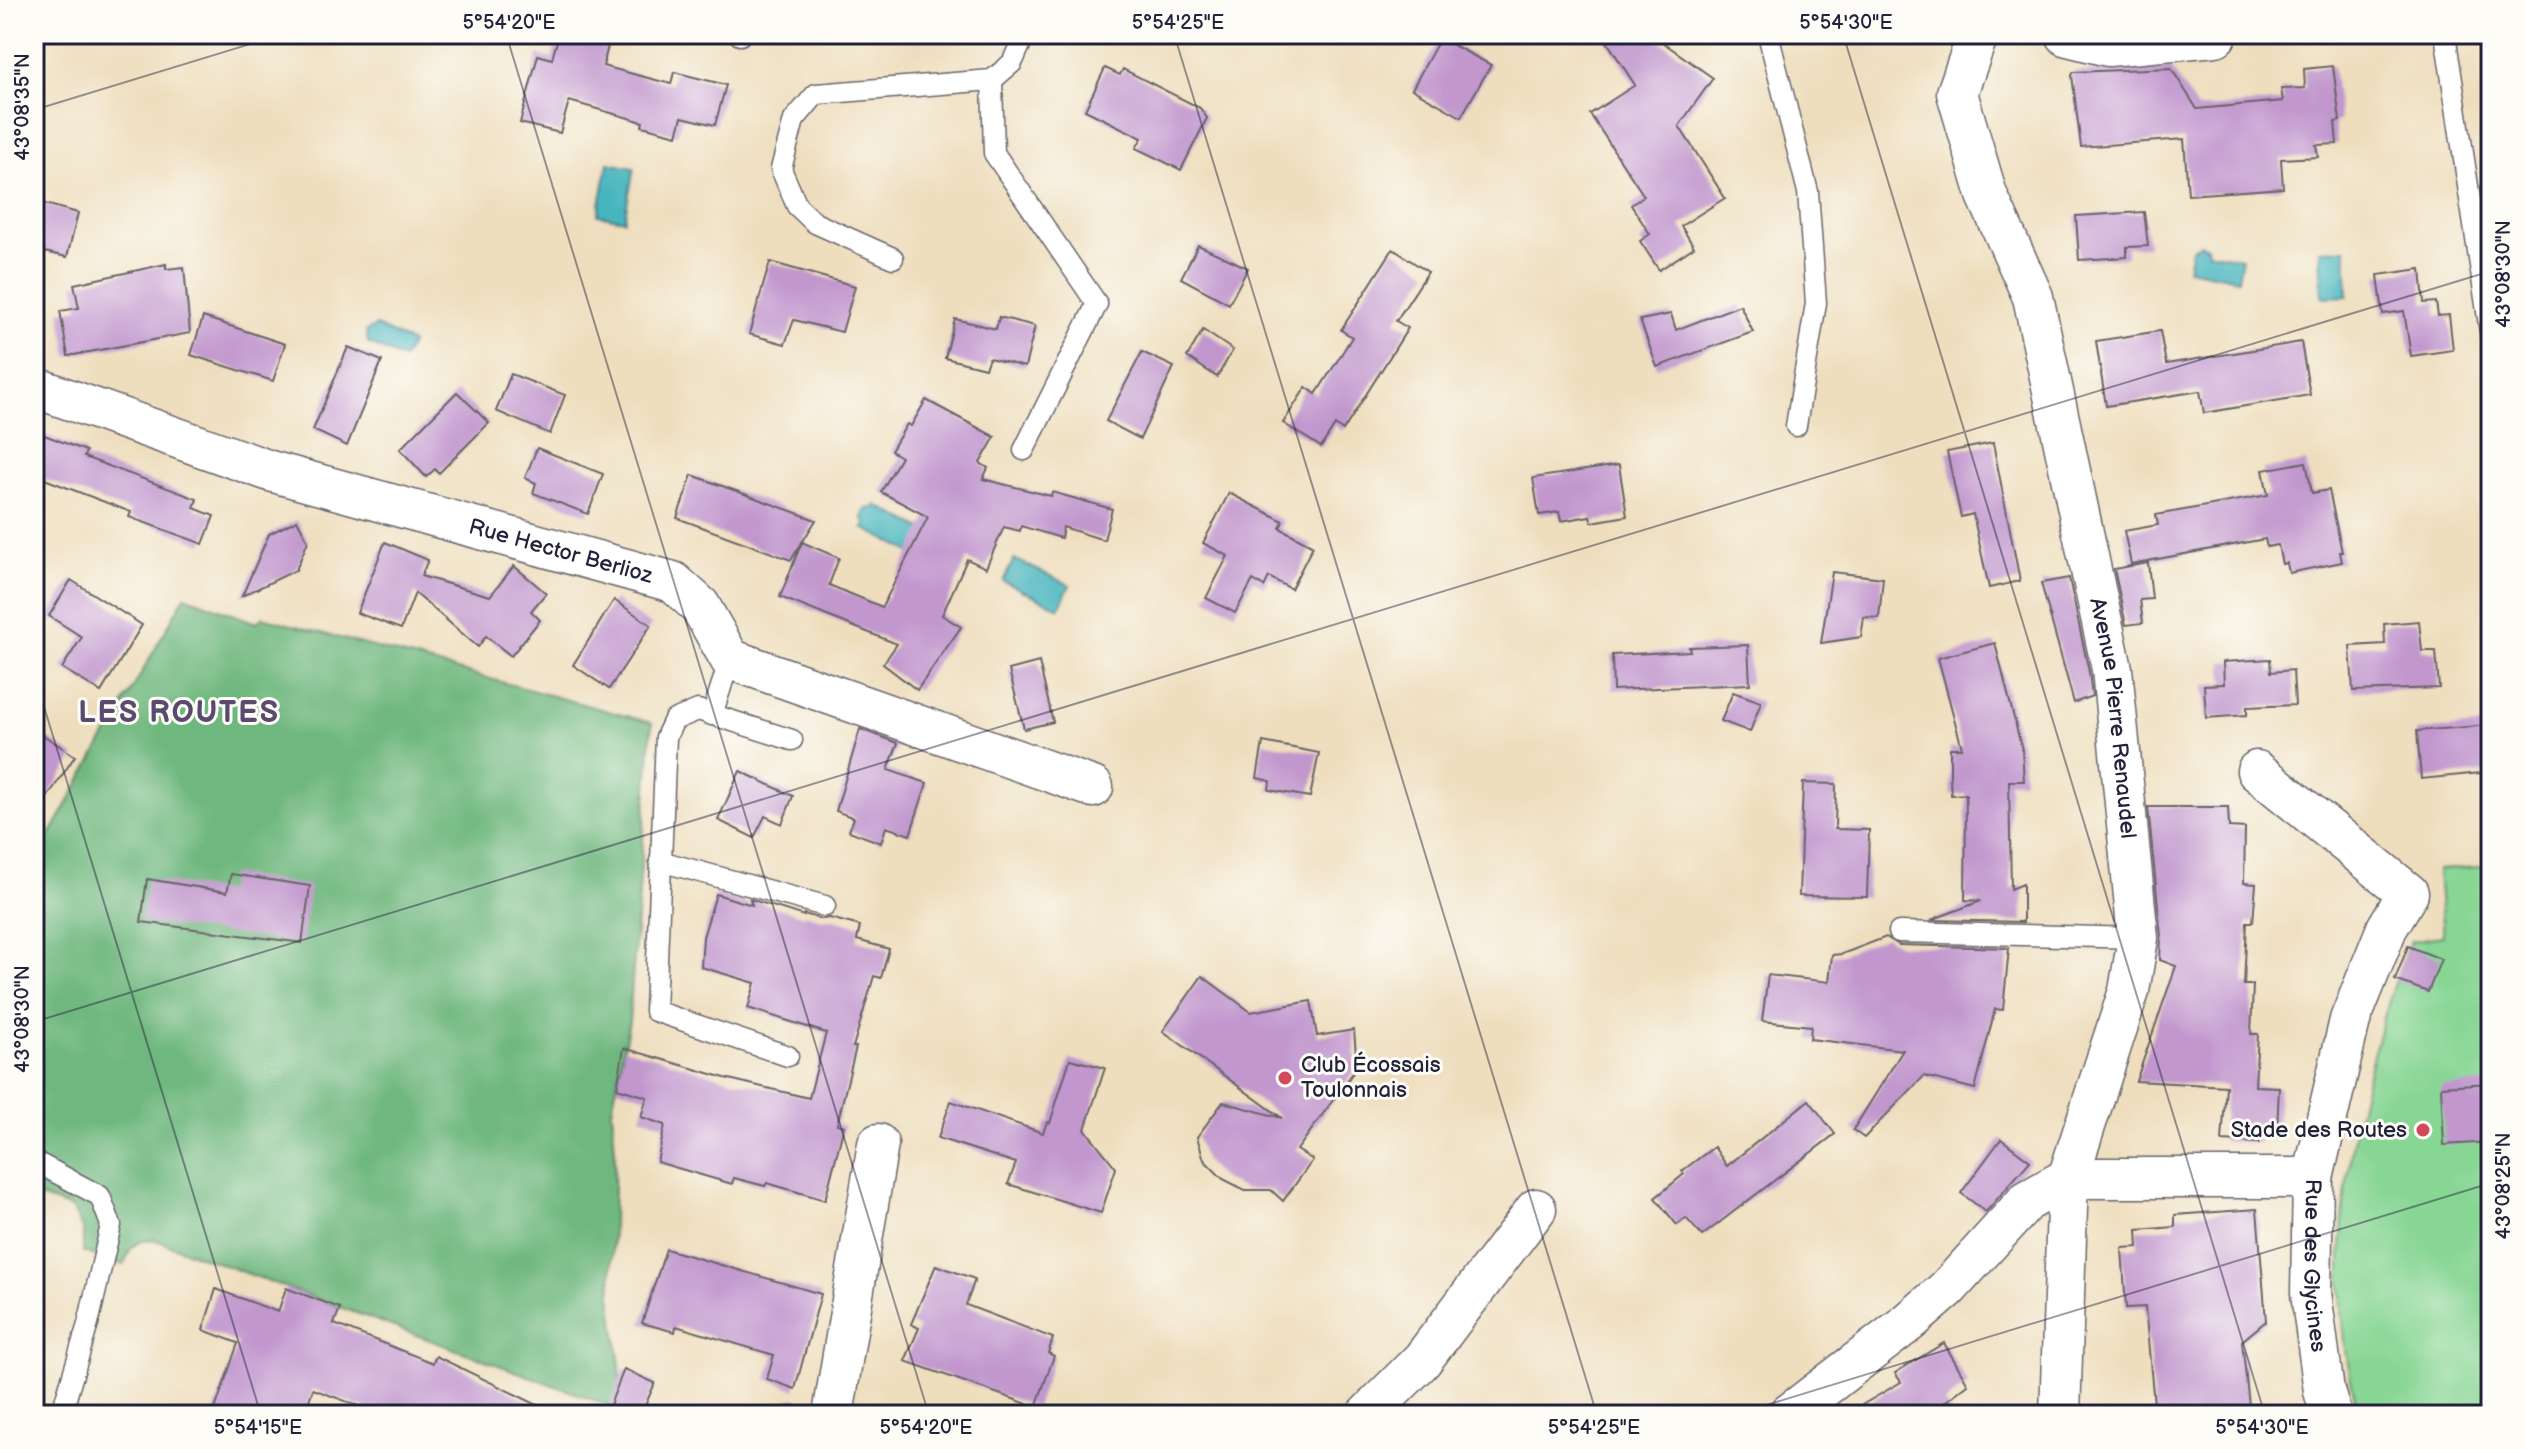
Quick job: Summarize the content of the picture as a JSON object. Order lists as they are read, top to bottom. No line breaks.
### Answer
{"streets":{"street":["Rue Hector Berlioz","Avenue Pierre Renaudel","Rue des Glycines"]},"districts":["LES ROUTES"],"places":["Club Écossais Toulonnais","Stade des Routes"],"coordinates":["5°54'20\"E","5°54'25\"E","5°54'30\"E","43°08'35\"N","43°08'30\"N","43°08'25\"N","5°54'15\"E"]}
